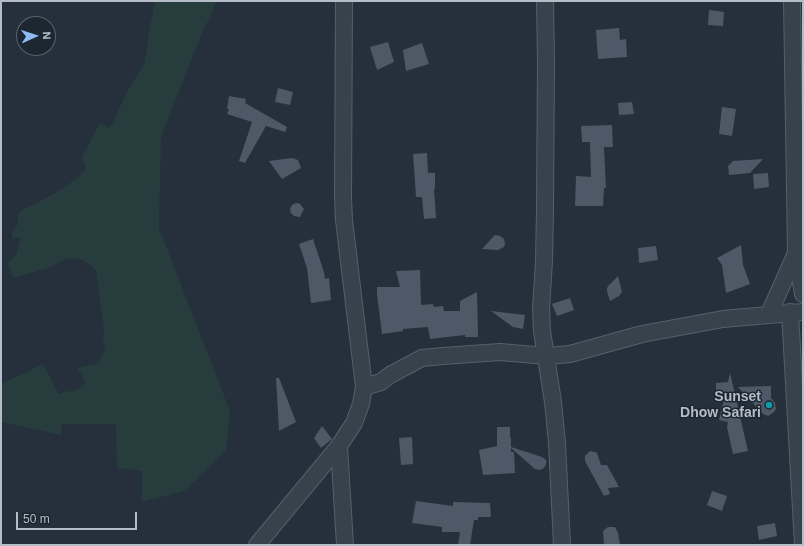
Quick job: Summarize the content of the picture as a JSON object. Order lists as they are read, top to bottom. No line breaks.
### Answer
{"places":["Sunset Dhow Safari"],"scale_bar":"50 m","north":"right"}
